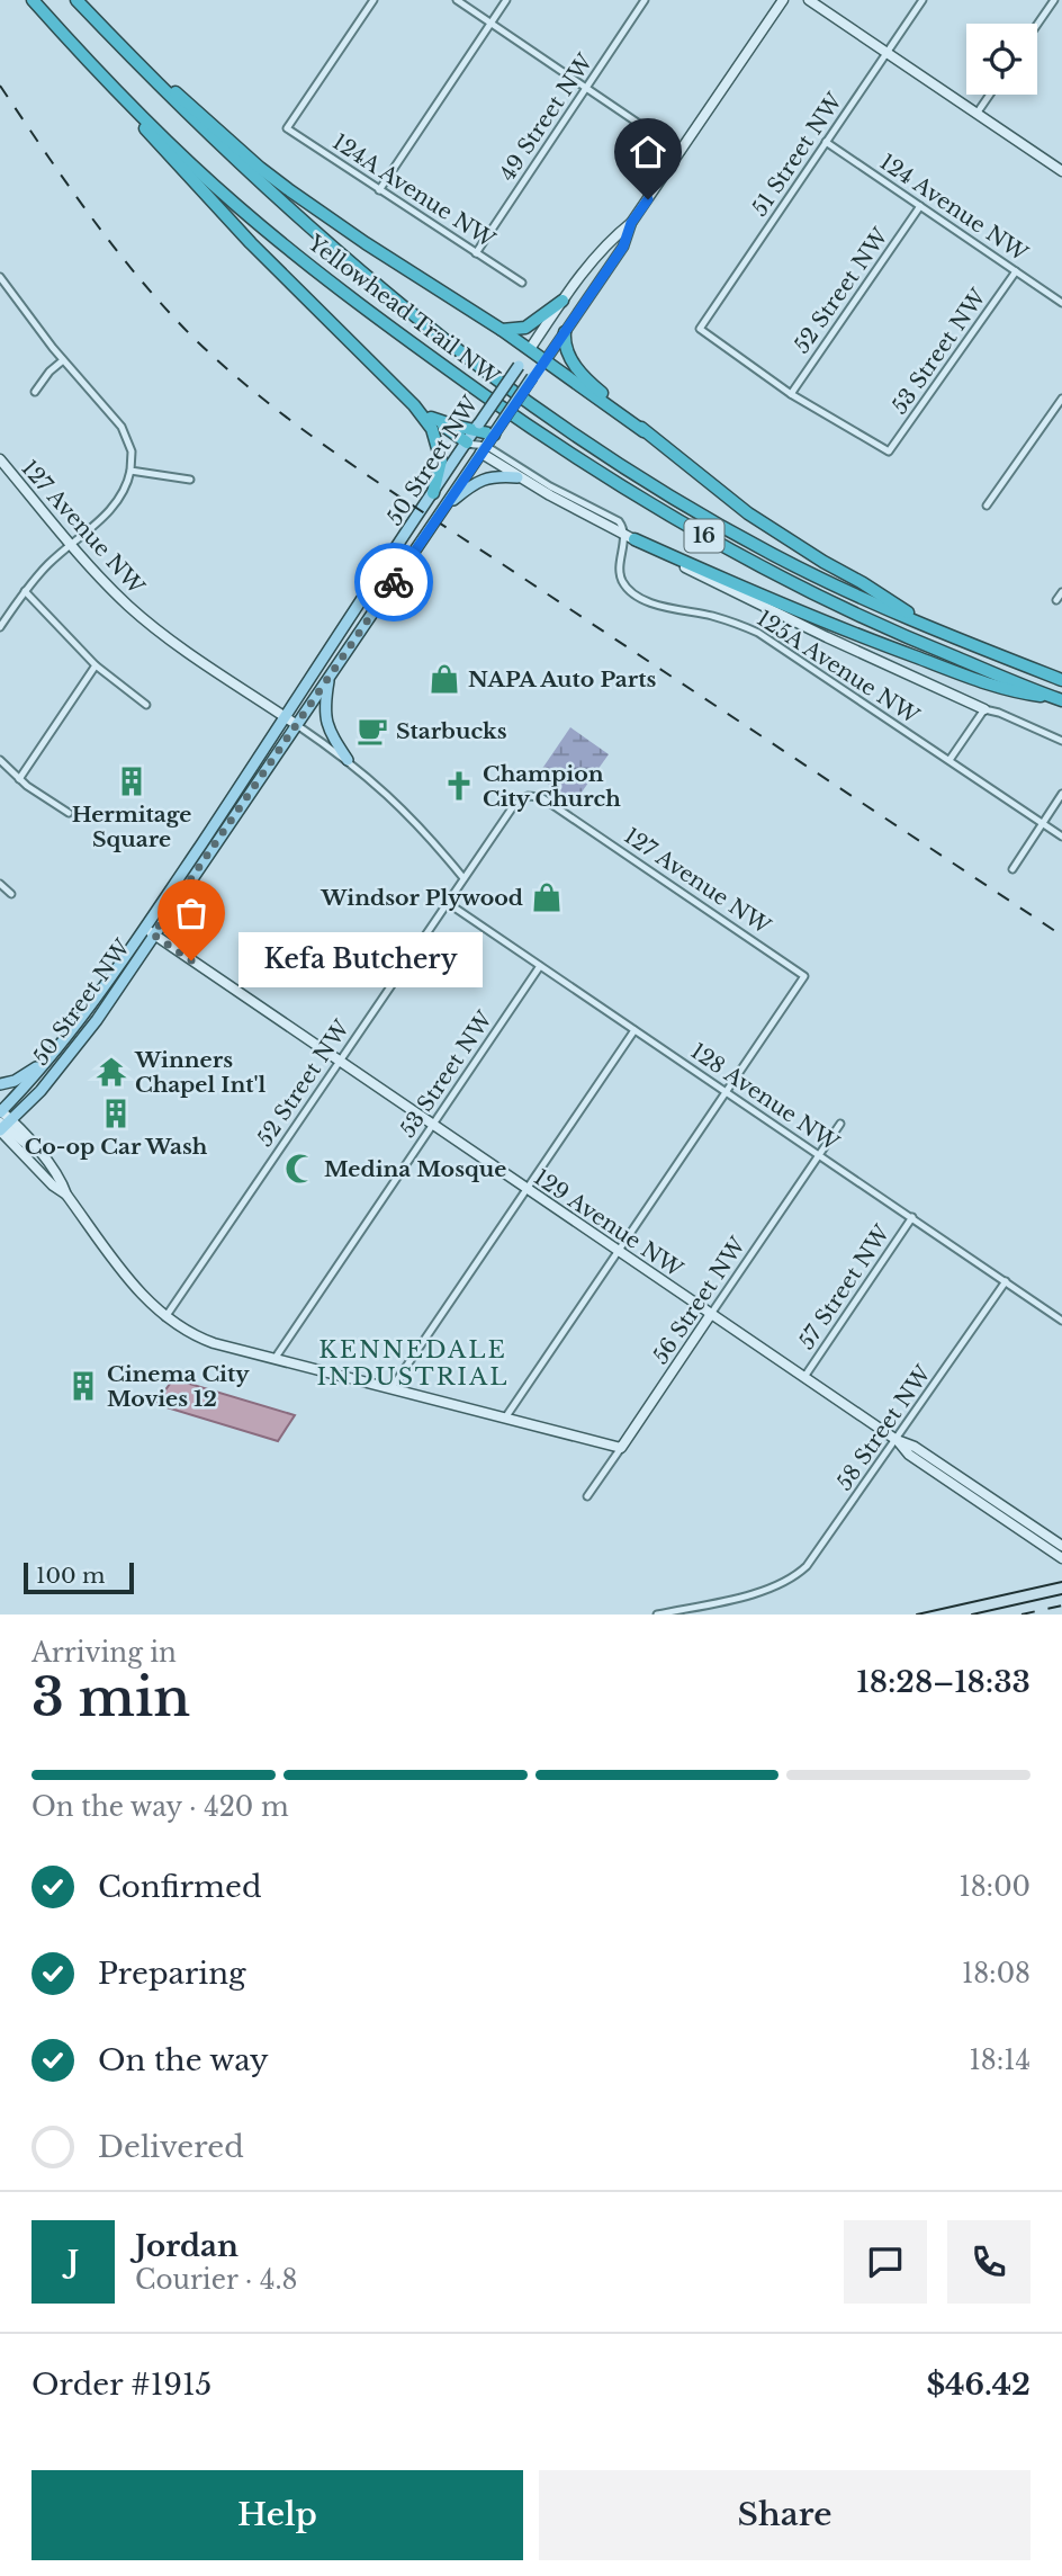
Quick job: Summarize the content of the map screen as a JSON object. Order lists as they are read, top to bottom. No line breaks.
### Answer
{"streets":{"highway":["Yellowhead Trail NW","16"],"main road":["50 Street NW"],"street":["49 Street NW","51 Street NW","124A Avenue NW","124 Avenue NW","52 Street NW","53 Street NW","127 Avenue NW","125A Avenue NW","128 Avenue NW","129 Avenue NW","57 Street NW","56 Street NW","58 Street NW"]},"crossings":[["49 Street NW","124A Avenue NW"],["51 Street NW","124 Avenue NW"],["51 Street NW","52 Street NW"],["51 Street NW","53 Street NW"],["124 Avenue NW","52 Street NW"],["124 Avenue NW","53 Street NW"],["52 Street NW","53 Street NW"],["52 Street NW","127 Avenue NW"],["52 Street NW","128 Avenue NW"],["52 Street NW","129 Avenue NW"],["53 Street NW","128 Avenue NW"],["53 Street NW","129 Avenue NW"],["50 Street NW","127 Avenue NW"],["50 Street NW","129 Avenue NW"],["127 Avenue NW","128 Avenue NW"],["128 Avenue NW","57 Street NW"],["128 Avenue NW","56 Street NW"],["128 Avenue NW","58 Street NW"],["129 Avenue NW","57 Street NW"],["129 Avenue NW","56 Street NW"],["129 Avenue NW","58 Street NW"]],"districts":["KENNEDALE INDUSTRIAL"],"places":{"shop":["NAPA Auto Parts","Windsor Plywood"],"cafe":["Starbucks"],"building":["Hermitage Square","Co-op Car Wash","Cinema City Movies 12"],"church":["Champion City Church"],"other":["Kefa Butchery"],"temple":["Winners Chapel Int'l"],"mosque":["Medina Mosque"]},"scale_bar":"100 m","page":{"bubble":"Kefa Butchery","scale":"100 m","heading":["3 min","Arriving in","18:28–18:33"],"panel":["Jordan","Courier · 4.8","Order #1915","$46.42"],"bar":"On the way · 420 m","list":[["Confirmed","18:00"],["Preparing","18:08"],["On the way","18:14"],"Delivered"],"round":"J","buttons":["Help","Share"]}}
